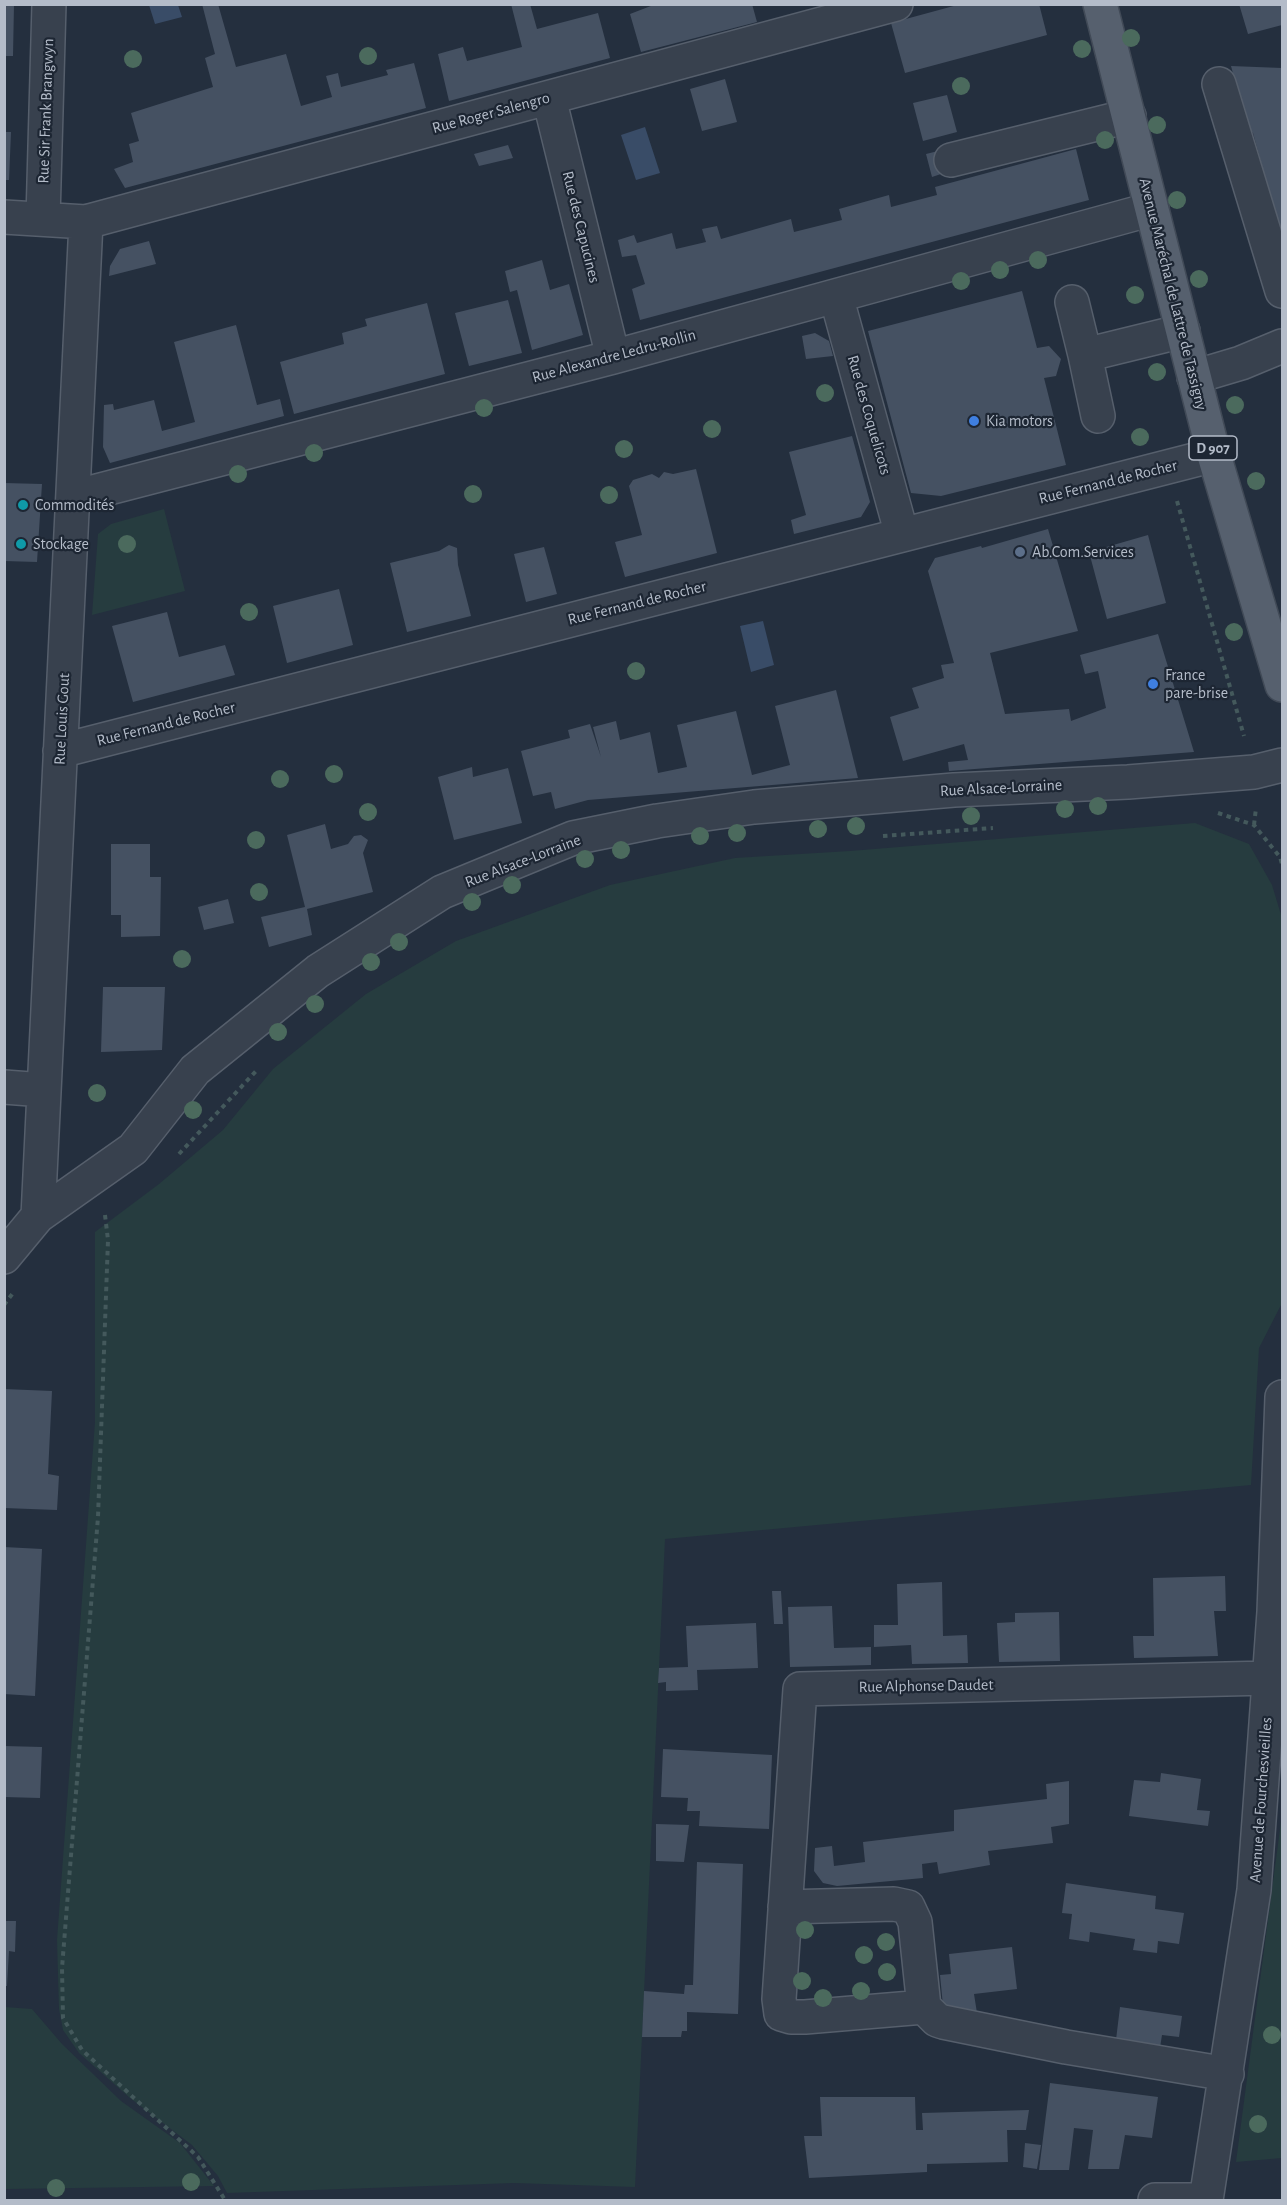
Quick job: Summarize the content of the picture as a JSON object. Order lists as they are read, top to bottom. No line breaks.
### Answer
{"streets":{"main road":["Avenue Maréchal de Lattre de Tassigny","D 907"],"street":["Rue Sir Frank Brangwyn","Rue Roger Salengro","Rue des Capucines","Rue Alexandre Ledru-Rollin","Rue des Coquelicots","Rue Fernand de Rocher","Rue Louis Gout","Rue Alsace-Lorraine","Rue Alphonse Daudet","Avenue de Fourchesvieilles"]},"crossings":[["Rue Roger Salengro","Rue des Capucines"],["Rue Roger Salengro","Rue Louis Gout"],["Rue des Capucines","Rue Alexandre Ledru-Rollin"],["Avenue Maréchal de Lattre de Tassigny","Rue Alexandre Ledru-Rollin"],["Avenue Maréchal de Lattre de Tassigny","Rue Fernand de Rocher"],["Rue Alexandre Ledru-Rollin","Rue des Coquelicots"],["Rue Alexandre Ledru-Rollin","Rue Louis Gout"],["Rue des Coquelicots","Rue Fernand de Rocher"],["Rue Fernand de Rocher","Rue Louis Gout"],["Rue Louis Gout","Rue Alsace-Lorraine"],["Rue Alphonse Daudet","Avenue de Fourchesvieilles"]],"places":["Kia motors","Commodités","Stockage","Ab.Com.Services","France pare-brise"]}
